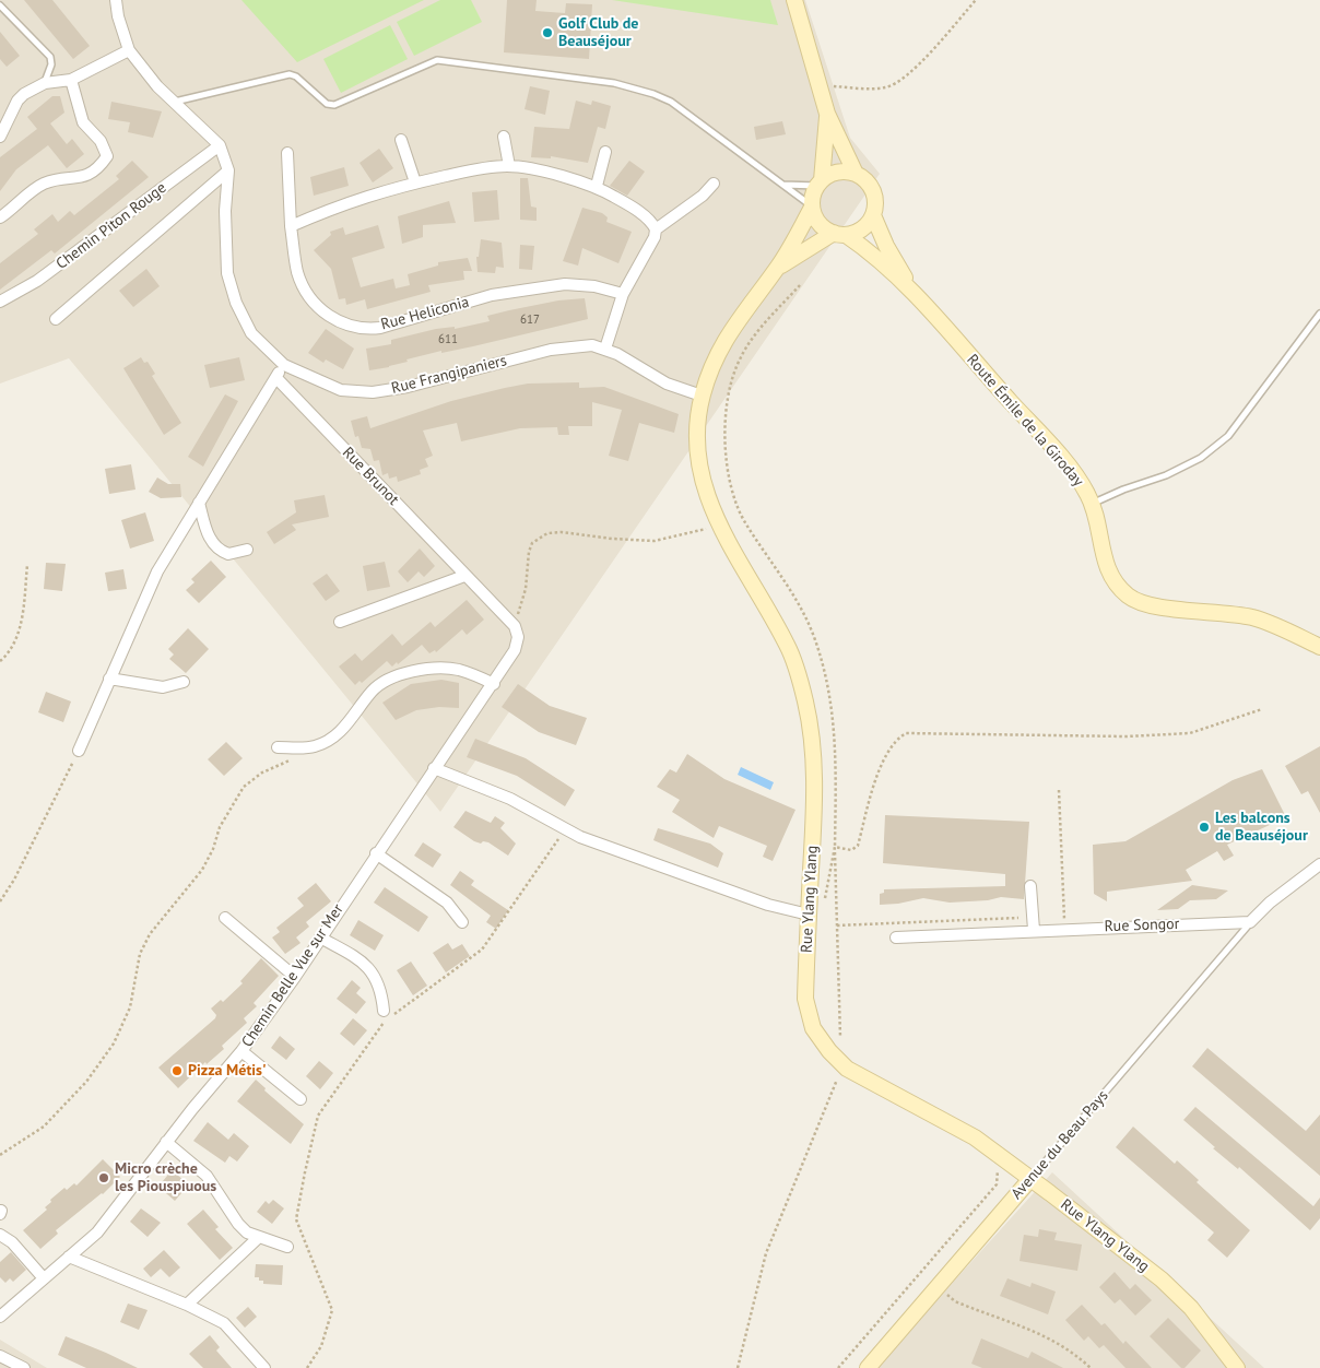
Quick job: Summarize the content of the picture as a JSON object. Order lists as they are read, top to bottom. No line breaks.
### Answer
{"streets":{"street":["Chemin Piton Rouge","Rue Heliconia","Rue Frangipaniers","Route Émile de la Giroday","Rue Brunot","Rue Ylang Ylang","Rue Songor","Chemin Belle Vue sur Mer","Avenue du Beau Pays"]},"crossings":[["Chemin Piton Rouge","Rue Frangipaniers"],["Rue Frangipaniers","Rue Ylang Ylang"],["Rue Brunot","Chemin Belle Vue sur Mer"],["Rue Ylang Ylang","Avenue du Beau Pays"],["Rue Songor","Avenue du Beau Pays"]],"places":["Golf Club de Beauséjour","Les balcons de Beauséjour","Pizza Métis'","Micro crèche les Piouspiuous"],"house_numbers":["617","611"]}
